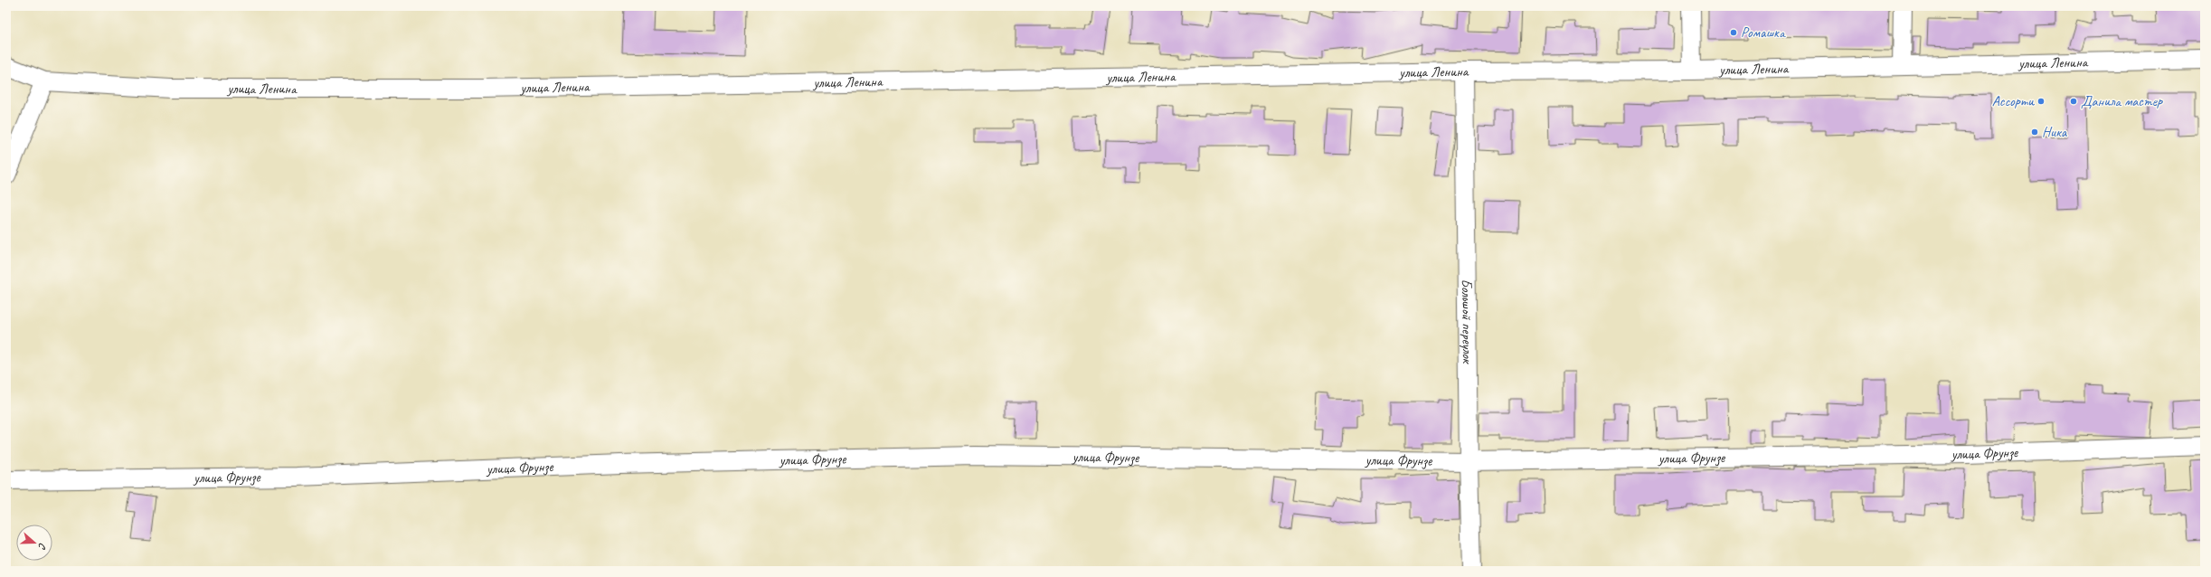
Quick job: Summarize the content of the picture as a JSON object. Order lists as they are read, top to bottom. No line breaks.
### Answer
{"streets":{"street":["улица Ленина","Большой переулок","улица Фрунзе"]},"crossings":[["улица Ленина","Большой переулок"],["Большой переулок","улица Фрунзе"]],"places":["Ромашка","Ассорти","Данила мастер","Ника"],"north":"right"}
